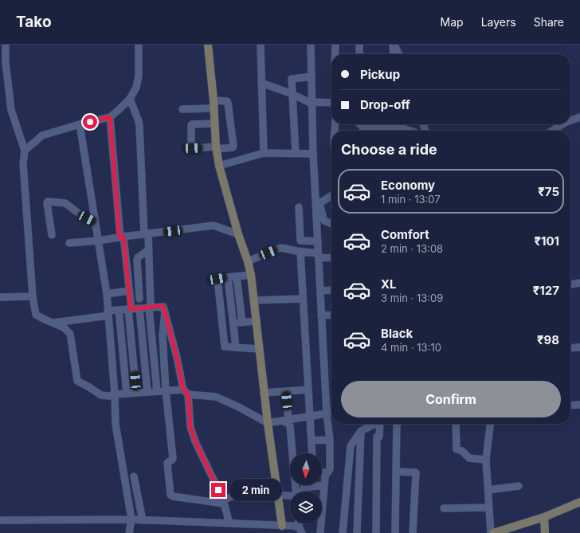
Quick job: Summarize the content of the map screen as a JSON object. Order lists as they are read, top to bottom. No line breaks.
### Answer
{"north":"bottom","page":{"header":"Tako","nav":["Map","Layers","Share"],"banner":["Pickup","Drop-off"],"heading":"Choose a ride","list":[{"name":"Economy","note":"1 min · 13:07","value":"₹75"},{"name":"Comfort","note":"2 min · 13:08","value":"₹101"},{"name":"XL","note":"3 min · 13:09","value":"₹127"},{"name":"Black","note":"4 min · 13:10","value":"₹98"}],"buttons":"Confirm","bubble":"2 min"}}
